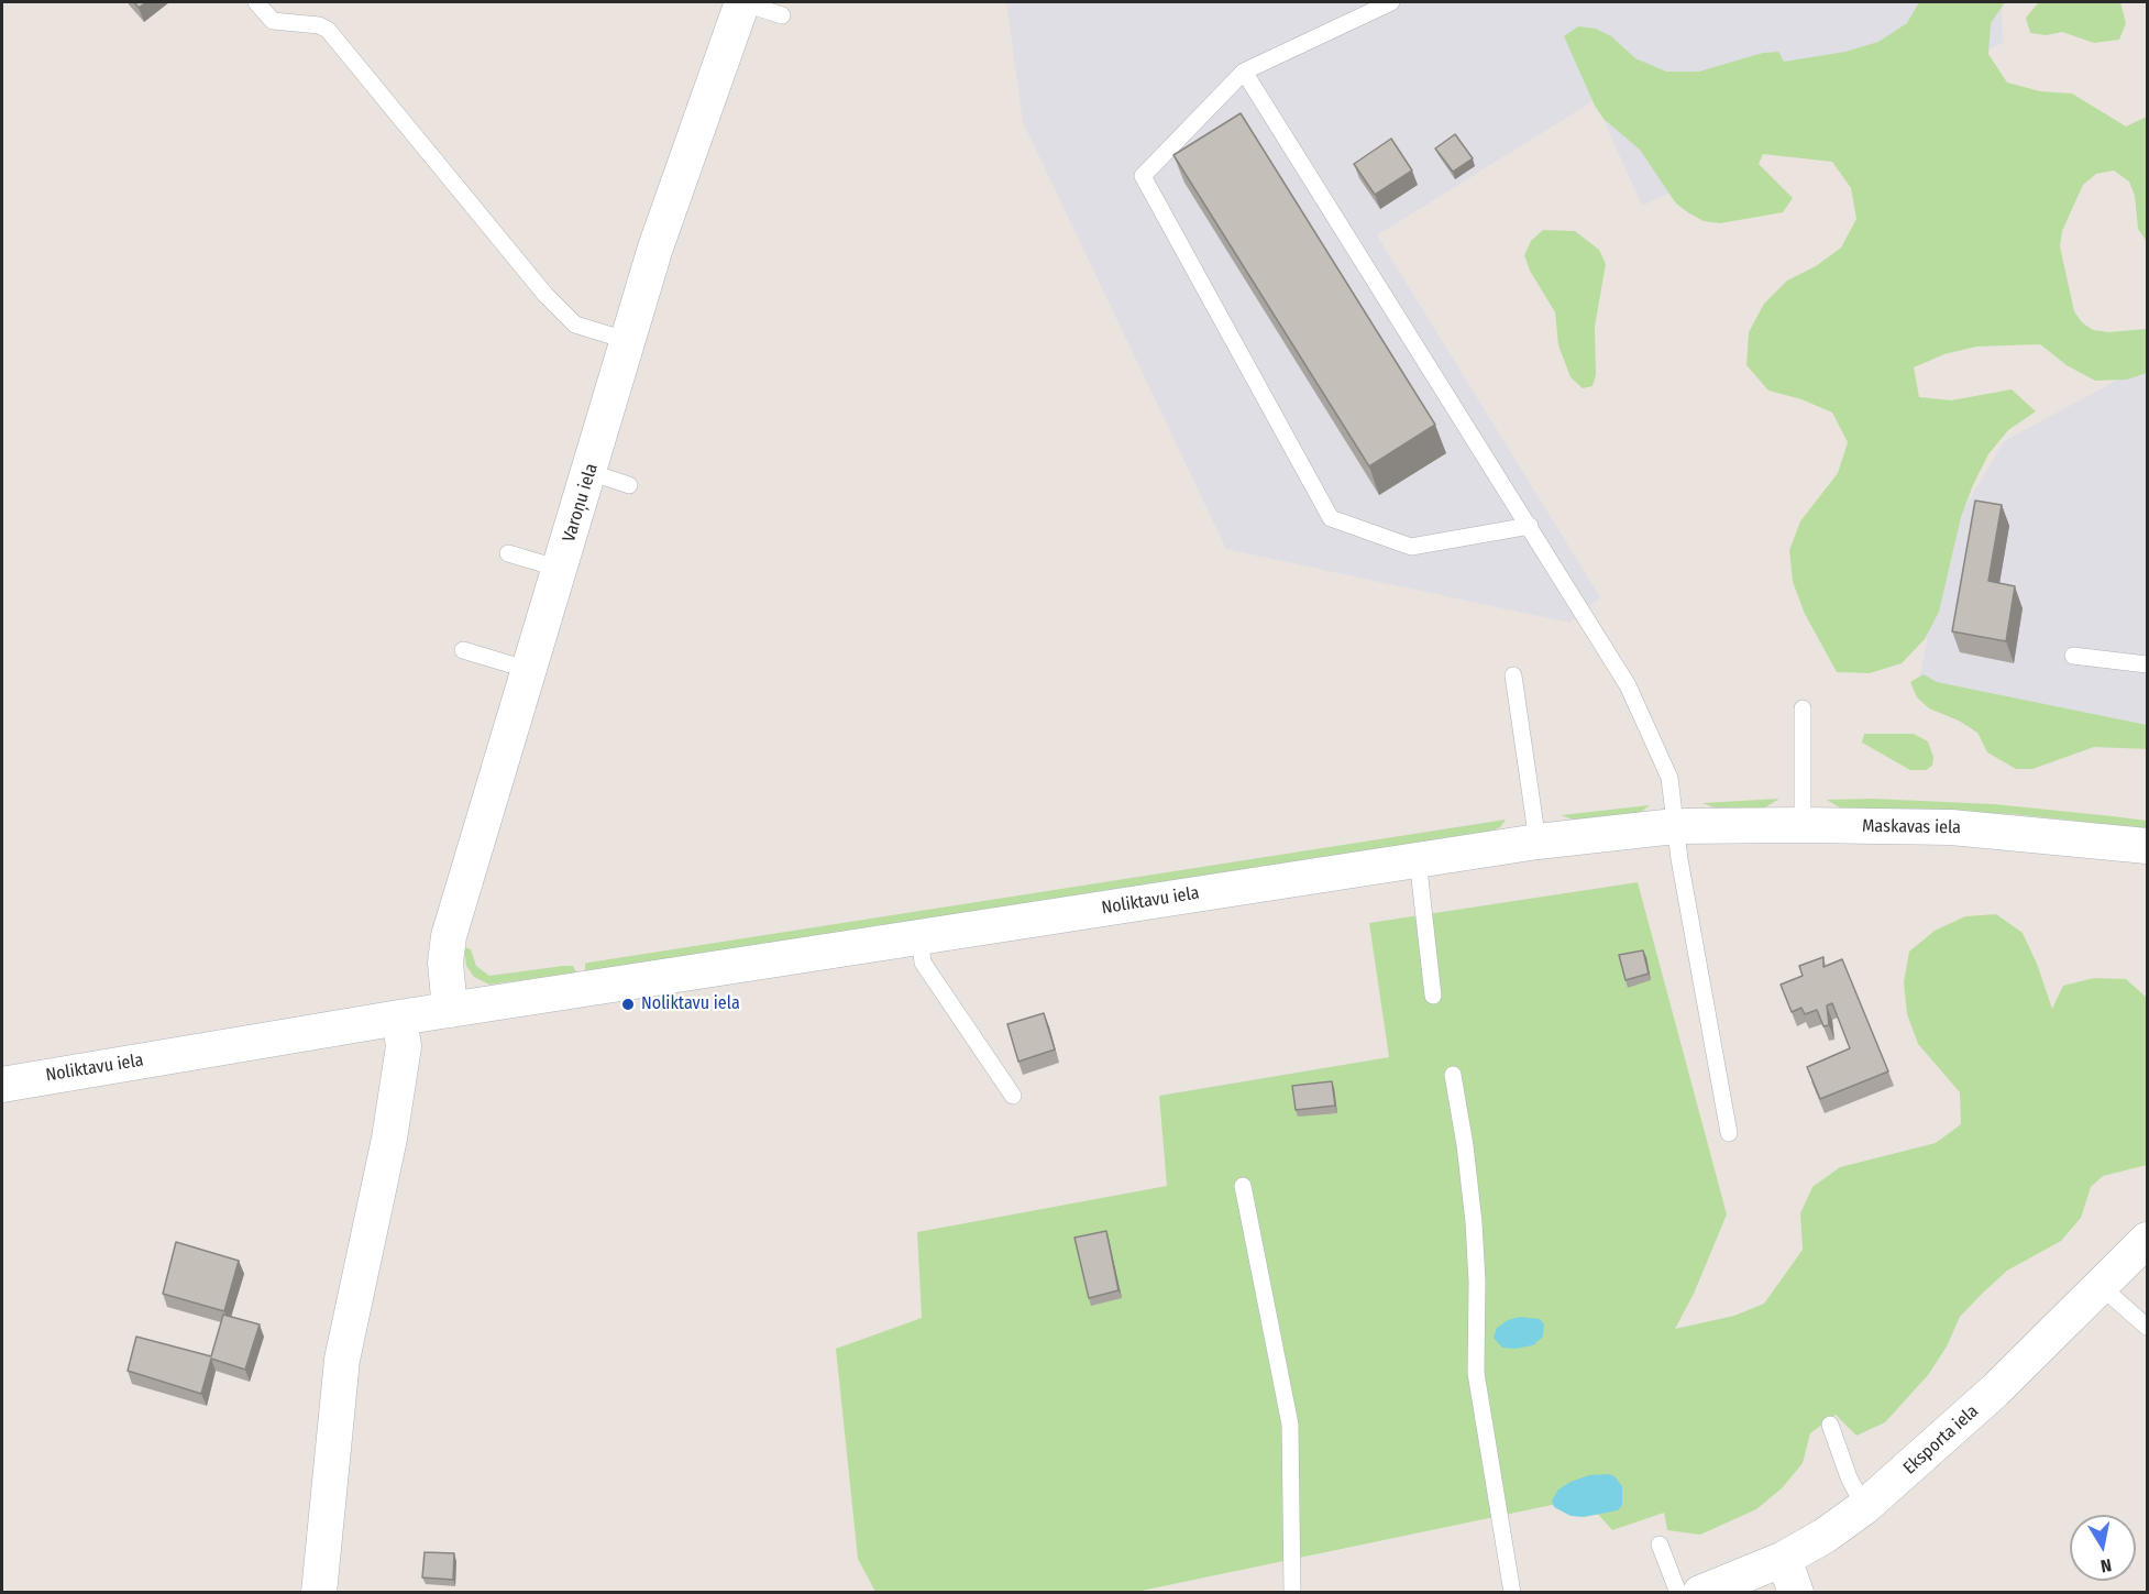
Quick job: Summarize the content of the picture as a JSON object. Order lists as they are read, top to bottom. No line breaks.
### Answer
{"streets":{"street":["Varoņu iela","Maskavas iela","Noliktavu iela","Eksporta iela"]},"crossings":[["Varoņu iela","Noliktavu iela"],["Maskavas iela","Noliktavu iela"]],"places":["Noliktavu iela"],"north":"bottom"}
